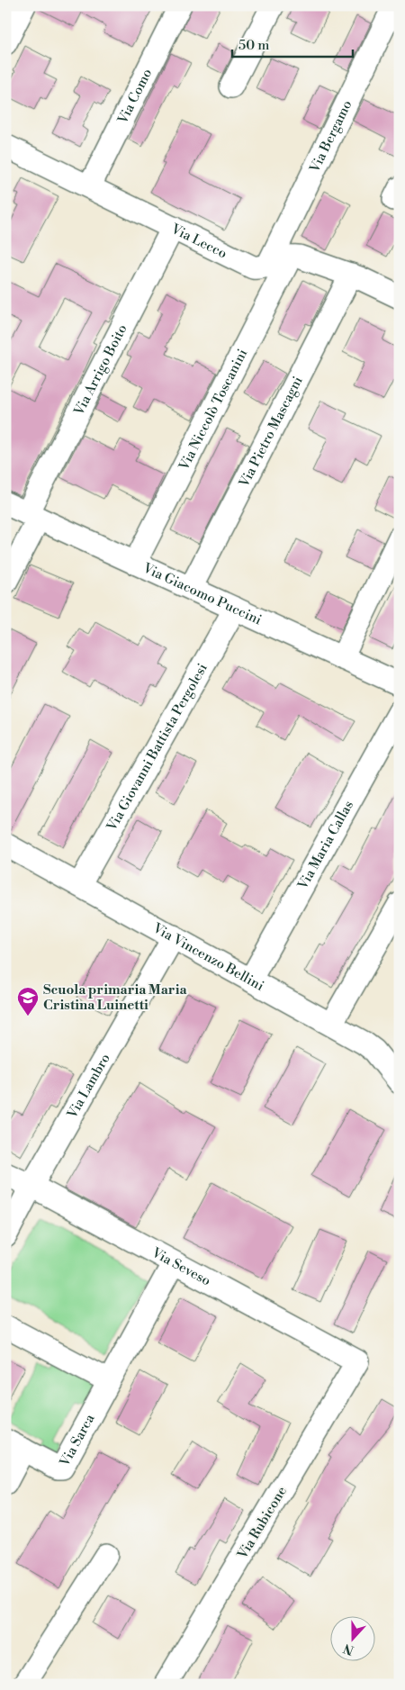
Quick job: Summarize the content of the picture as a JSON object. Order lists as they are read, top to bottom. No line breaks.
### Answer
{"streets":{"street":["Via Como","Via Bergamo","Via Lecco","Via Arrigo Boito","Via Niccolò Toscanini","Via Pietro Mascagni","Via Giacomo Puccini","Via Giovanni Battista Pergolesi","Via Maria Callas","Via Vincenzo Bellini","Via Lambro","Via Seveso","Via Sarca","Via Rubicone"]},"crossings":[["Via Como","Via Lecco"],["Via Bergamo","Via Lecco"],["Via Lecco","Via Arrigo Boito"],["Via Lecco","Via Niccolò Toscanini"],["Via Arrigo Boito","Via Giacomo Puccini"],["Via Niccolò Toscanini","Via Giacomo Puccini"],["Via Pietro Mascagni","Via Giacomo Puccini"],["Via Giacomo Puccini","Via Giovanni Battista Pergolesi"],["Via Giovanni Battista Pergolesi","Via Vincenzo Bellini"],["Via Maria Callas","Via Vincenzo Bellini"],["Via Vincenzo Bellini","Via Lambro"],["Via Lambro","Via Seveso"],["Via Seveso","Via Sarca"],["Via Seveso","Via Rubicone"]],"places":{"school or university":["Scuola primaria Maria Cristina Luinetti"]},"scale_bar":"50 m","north":"bottom"}
